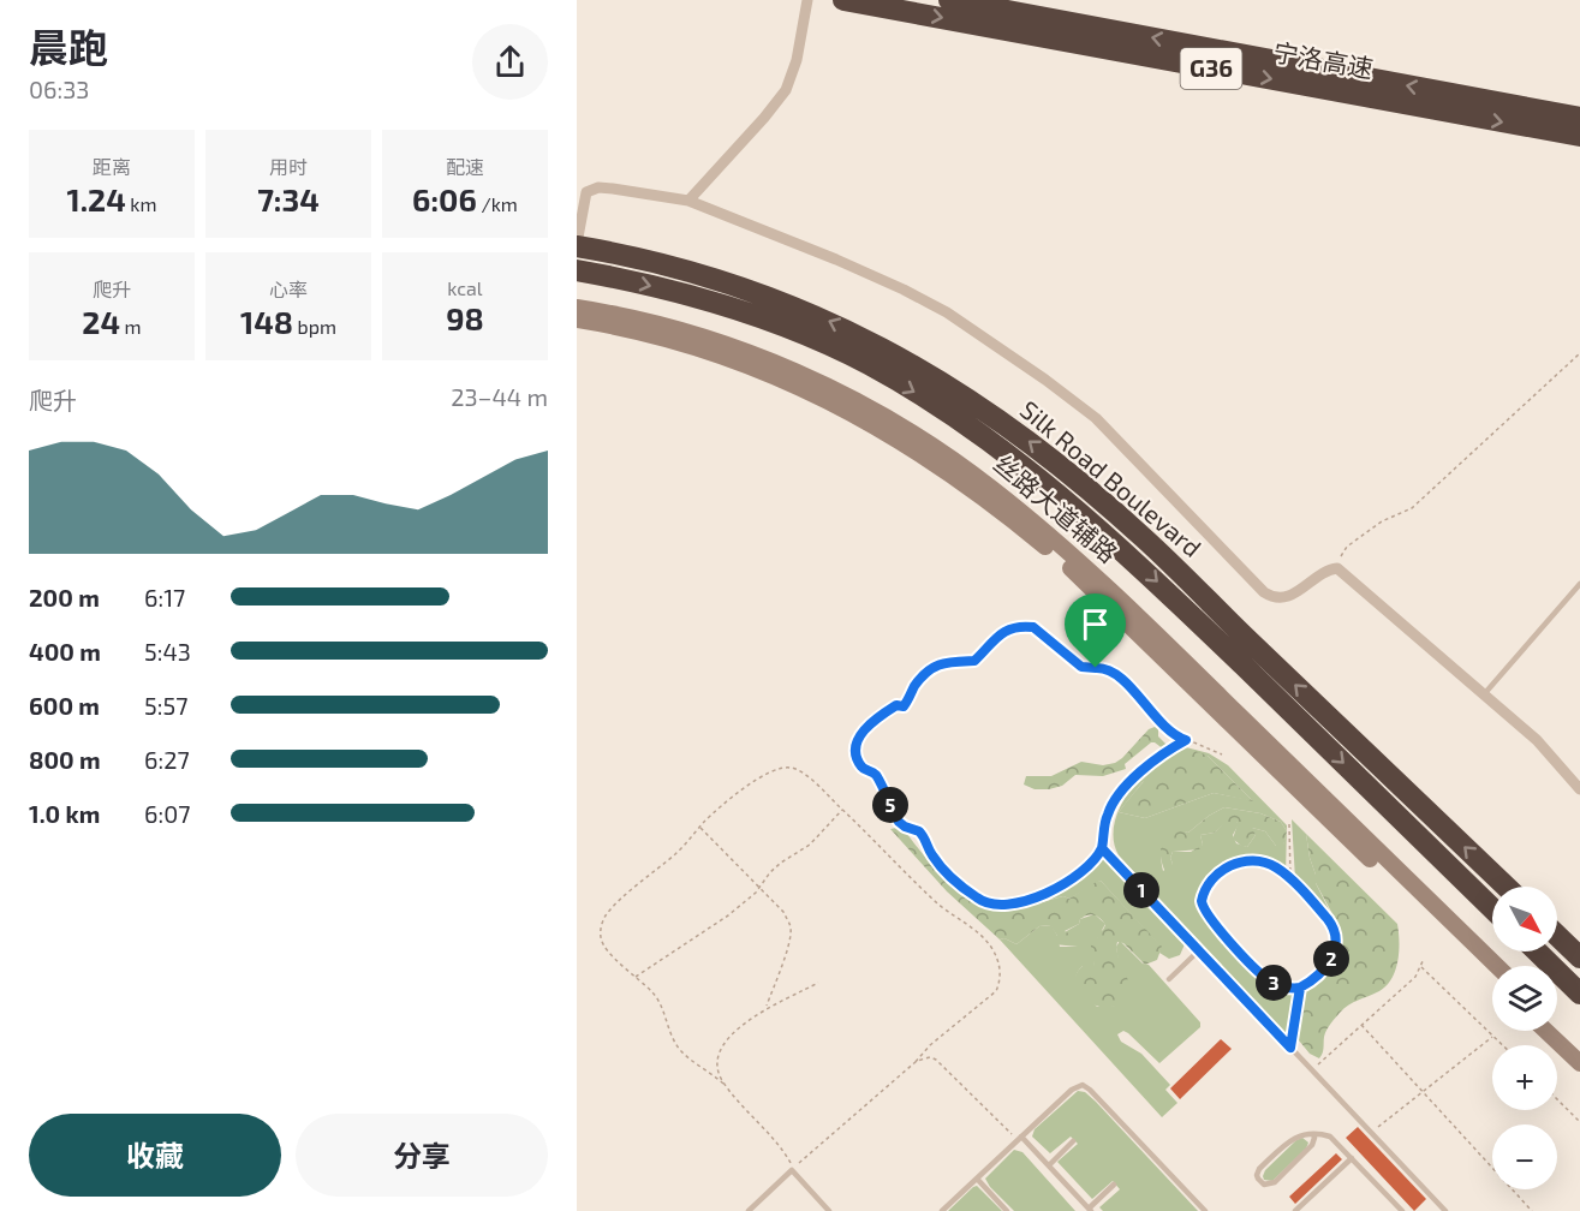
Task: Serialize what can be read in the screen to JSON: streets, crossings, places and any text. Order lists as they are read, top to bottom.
{
  "streets": {
    "highway": ["宁洛高速", "G36", "Silk Road Boulevard"],
    "main road": ["丝路大道辅路"]
  },
  "north": "bottom right",
  "page": {
    "heading": ["晨跑", "06:33"],
    "stats": [
      ["距离", "1.24 km"],
      ["用时", "7:34"],
      ["配速", "6:06 /km"],
      ["爬升", "24 m"],
      ["心率", "148 bpm"],
      ["kcal", "98"]
    ],
    "chart": ["爬升", "23–44 m"],
    "list": [
      {
        "name": "200 m",
        "note": "6:17"
      },
      {
        "name": "400 m",
        "note": "5:43"
      },
      {
        "name": "600 m",
        "note": "5:57"
      },
      {
        "name": "800 m",
        "note": "6:27"
      },
      {
        "name": "1.0 km",
        "note": "6:07"
      }
    ],
    "pins": [
      "5",
      "1",
      "2",
      "3"
    ],
    "map_buttons": ["+", "−"],
    "buttons": ["收藏", "分享"]
  }
}
